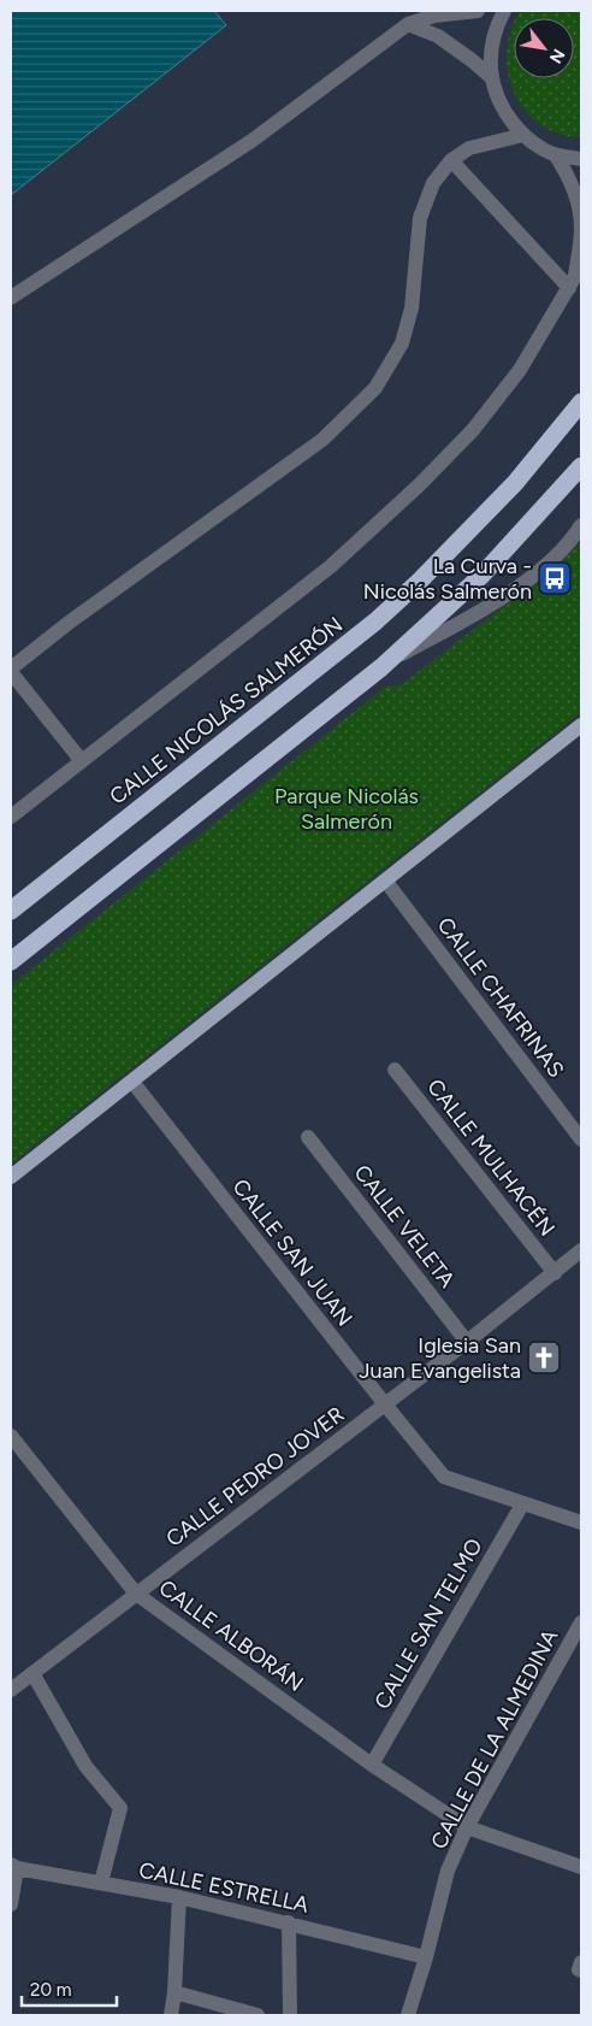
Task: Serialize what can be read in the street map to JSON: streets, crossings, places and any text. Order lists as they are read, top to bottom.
{
  "streets": {
    "highway": ["CALLE NICOLÁS SALMERÓN"],
    "street": [
      "CALLE CHAFRINAS",
      "CALLE MULHACÉN",
      "CALLE VELETA",
      "CALLE SAN JUAN",
      "CALLE PEDRO JOVER",
      "CALLE SAN TELMO",
      "CALLE ALBORÁN",
      "CALLE DE LA ALMEDINA",
      "CALLE ESTRELLA"
    ]
  },
  "crossings": [
    ["CALLE MULHACÉN", "CALLE PEDRO JOVER"],
    ["CALLE VELETA", "CALLE PEDRO JOVER"],
    ["CALLE SAN JUAN", "CALLE PEDRO JOVER"],
    ["CALLE SAN JUAN", "CALLE SAN TELMO"],
    ["CALLE PEDRO JOVER", "CALLE ALBORÁN"],
    ["CALLE SAN TELMO", "CALLE ALBORÁN"],
    ["CALLE ALBORÁN", "CALLE DE LA ALMEDINA"],
    ["CALLE DE LA ALMEDINA", "CALLE ESTRELLA"]
  ],
  "parks": ["Parque Nicolás Salmerón"],
  "places": {
    "bus stop": ["La Curva - Nicolás Salmerón"],
    "church": ["Iglesia San Juan Evangelista"]
  },
  "scale_bar": "20 m",
  "north": "bottom right"
}
